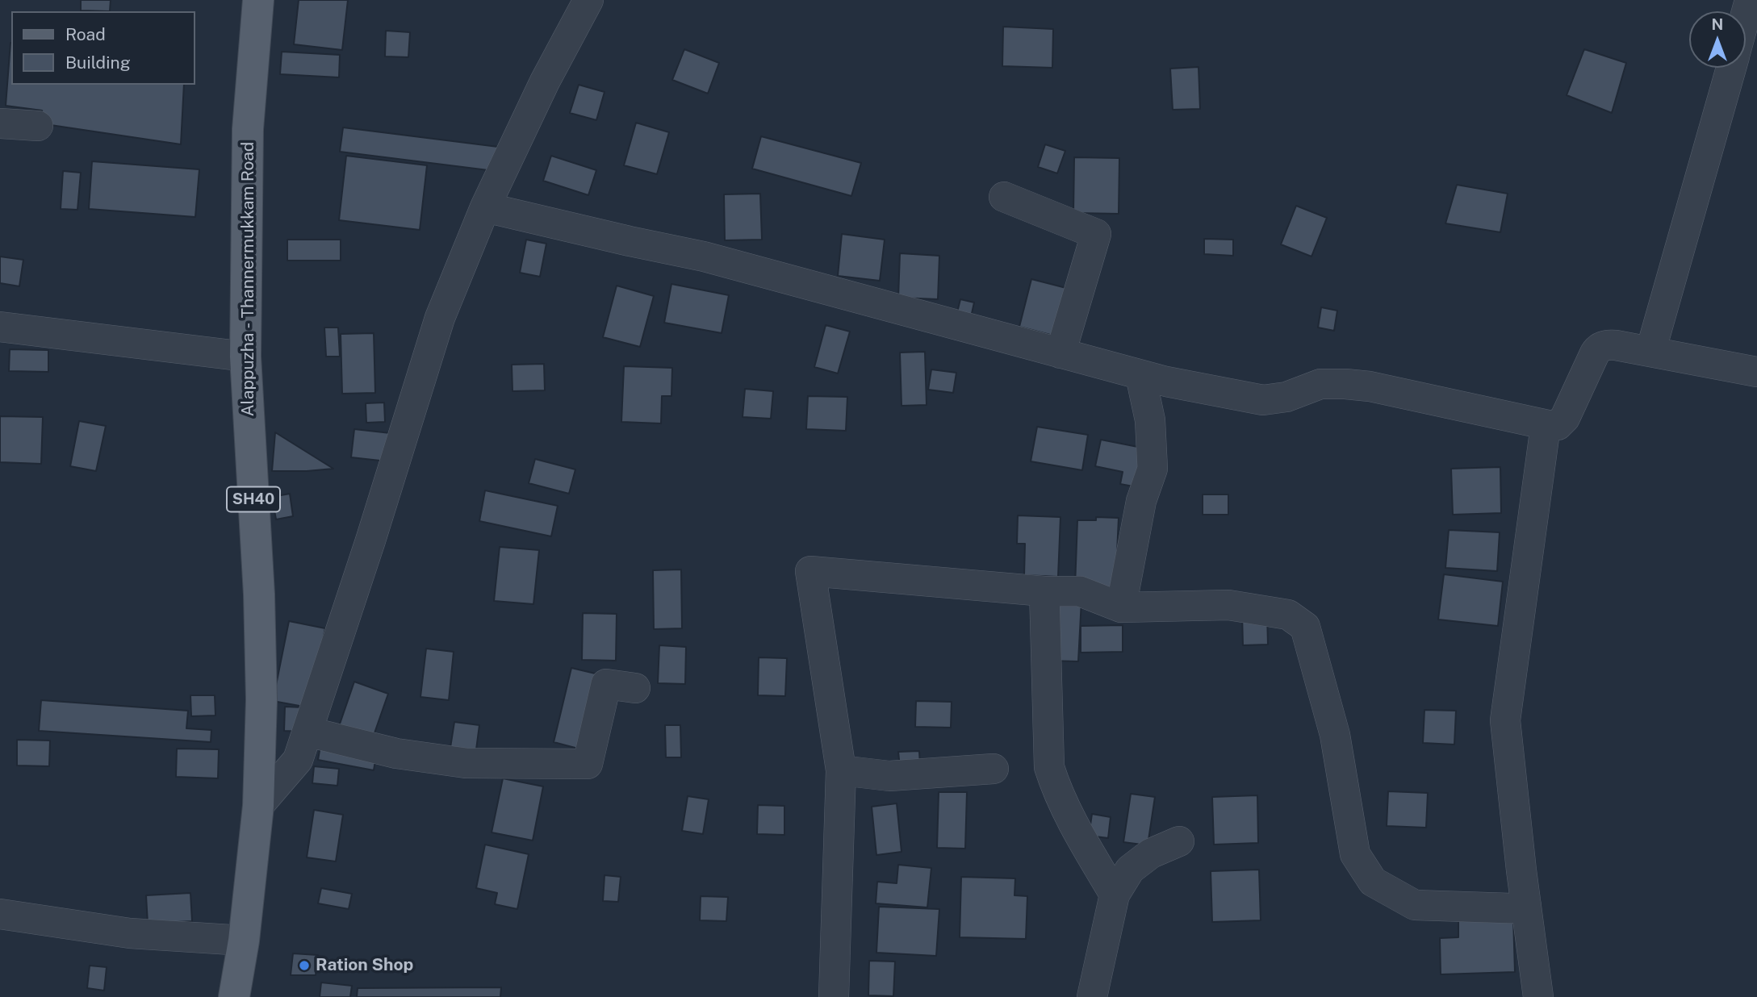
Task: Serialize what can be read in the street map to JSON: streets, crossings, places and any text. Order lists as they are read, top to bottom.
{
  "streets": {
    "main road": ["Alappuzha - Thannermukkam Road", "SH40"]
  },
  "places": ["Ration Shop"],
  "legend": ["Road", "Building"],
  "north": "top"
}
